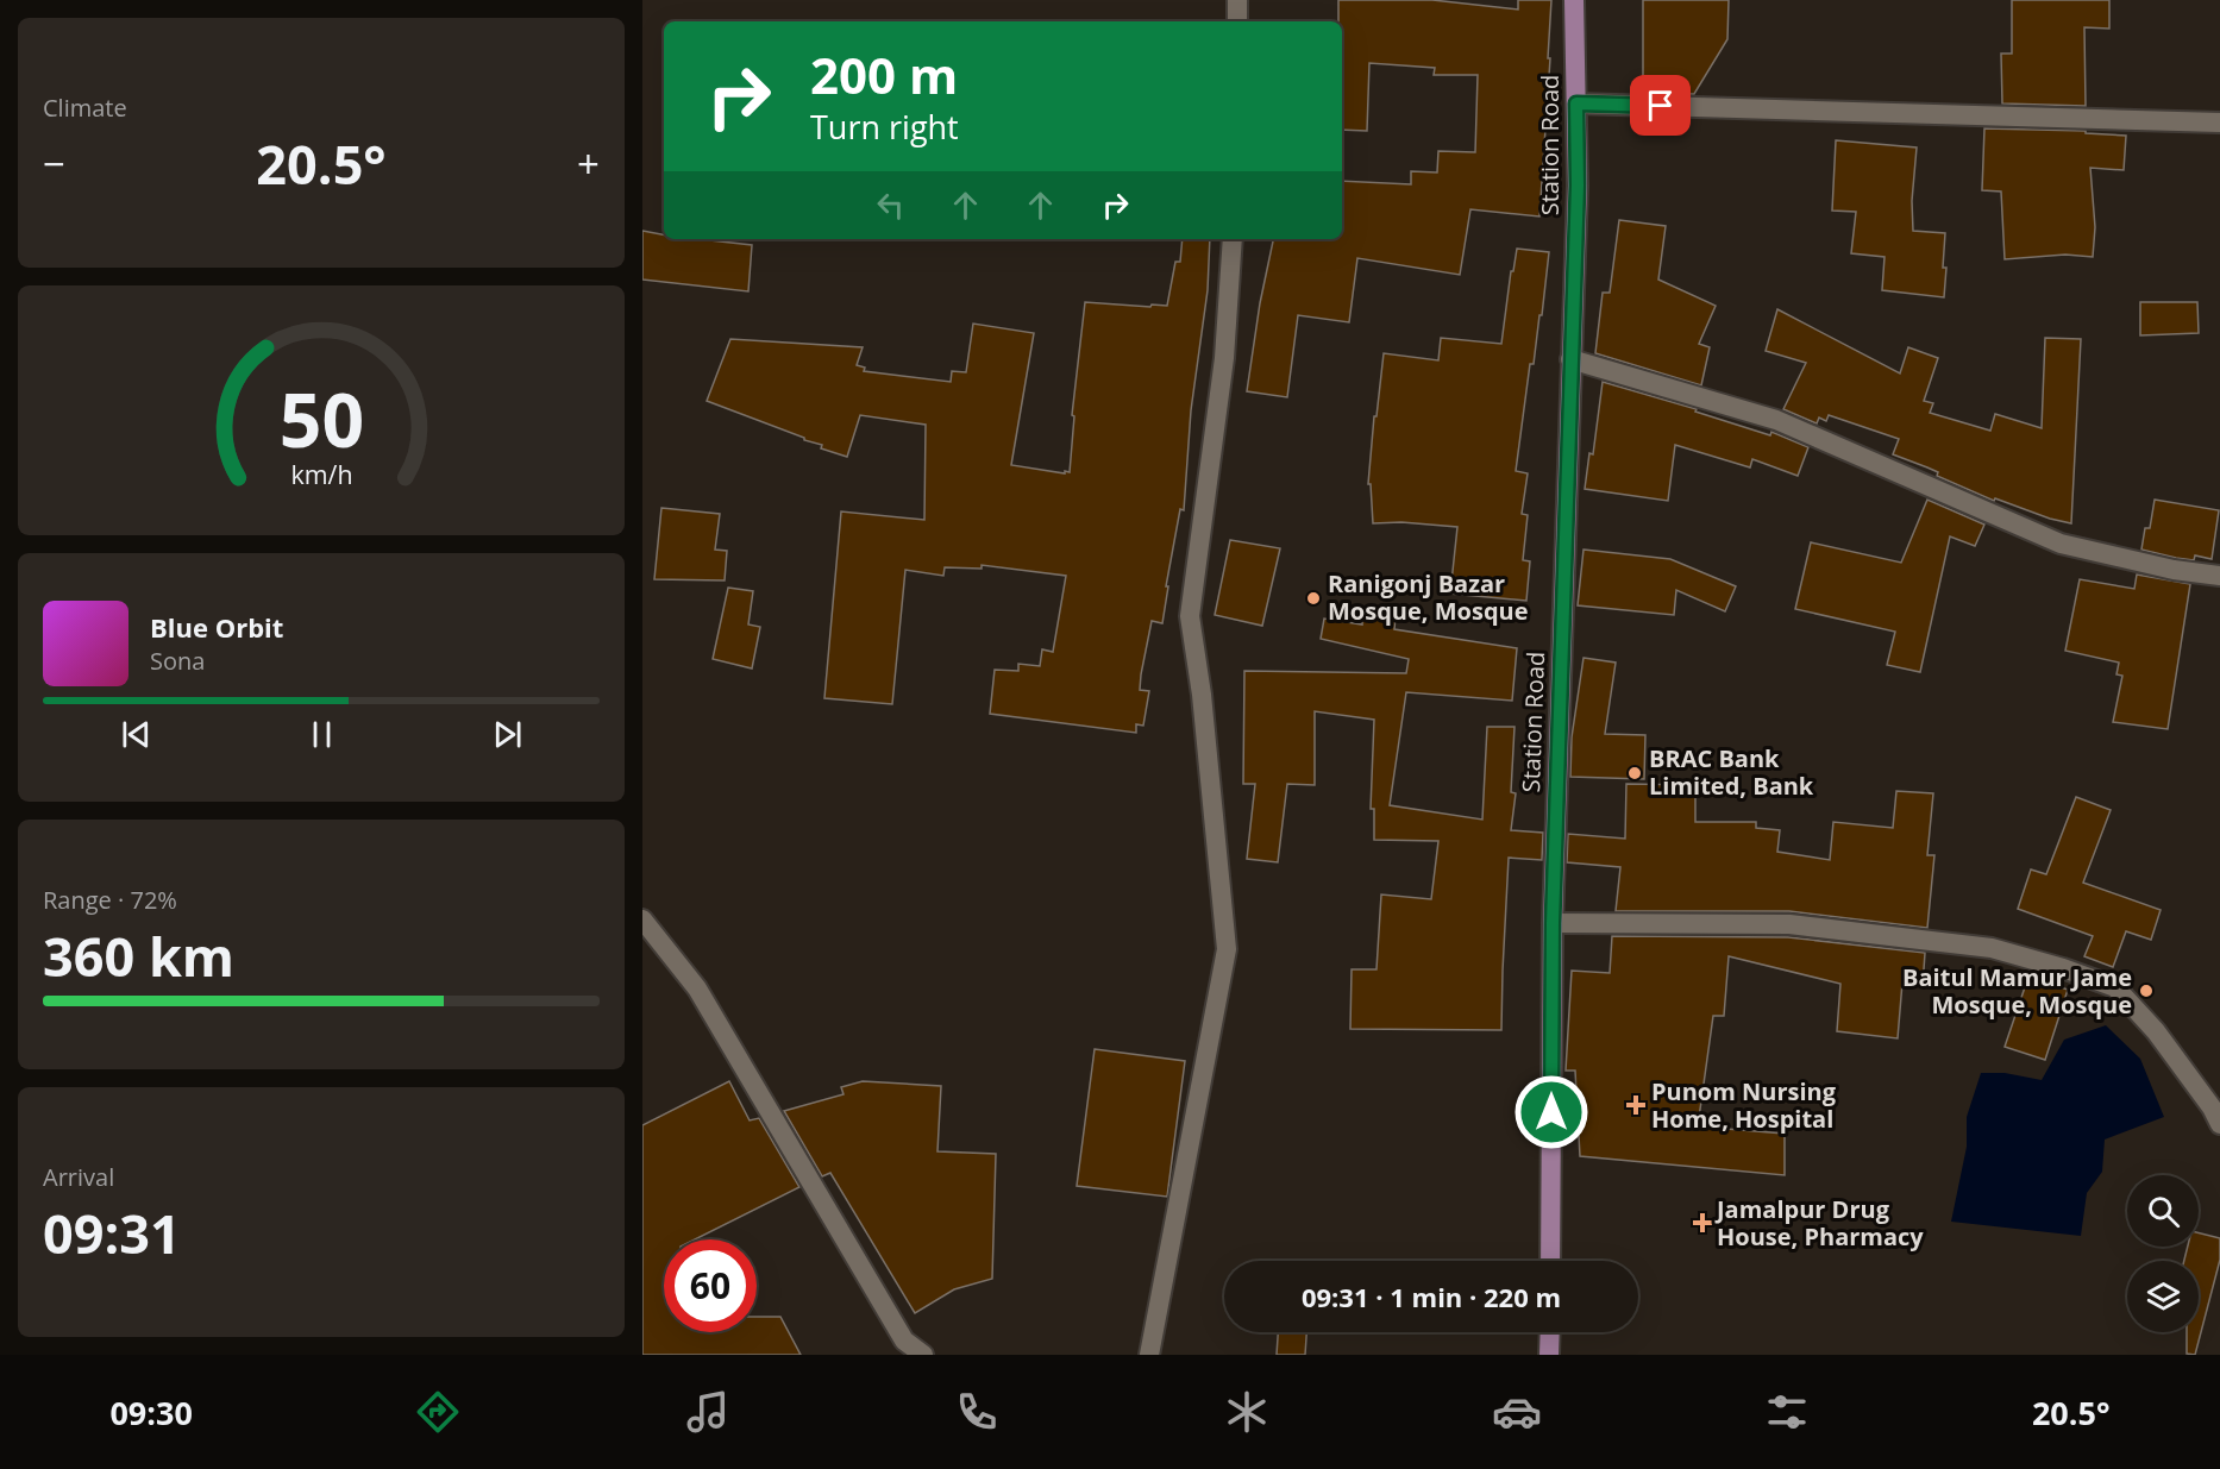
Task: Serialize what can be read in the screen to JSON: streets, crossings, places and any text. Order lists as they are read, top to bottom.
{
  "streets": {
    "main road": ["Station Road"]
  },
  "places": {
    "other": ["Ranigonj Bazar Mosque, Mosque", "BRAC Bank Limited, Bank", "Baitul Mamur Jame Mosque, Mosque"],
    "health": ["Punom Nursing Home, Hospital", "Jamalpur Drug House, Pharmacy"]
  },
  "page": {
    "tile": [
      "Climate",
      ["Range · 72%", "360 km"],
      ["Arrival", "09:31"]
    ],
    "turn": ["200 m", "Turn right"],
    "heat": ["−", "20.5°", "+"],
    "song": ["Blue Orbit", "Sona"],
    "limit": "60",
    "trip": "09:31 · 1 min · 220 m",
    "tabs": ["09:30", "20.5°"],
    "gauge": ["50", "km/h"]
  }
}
